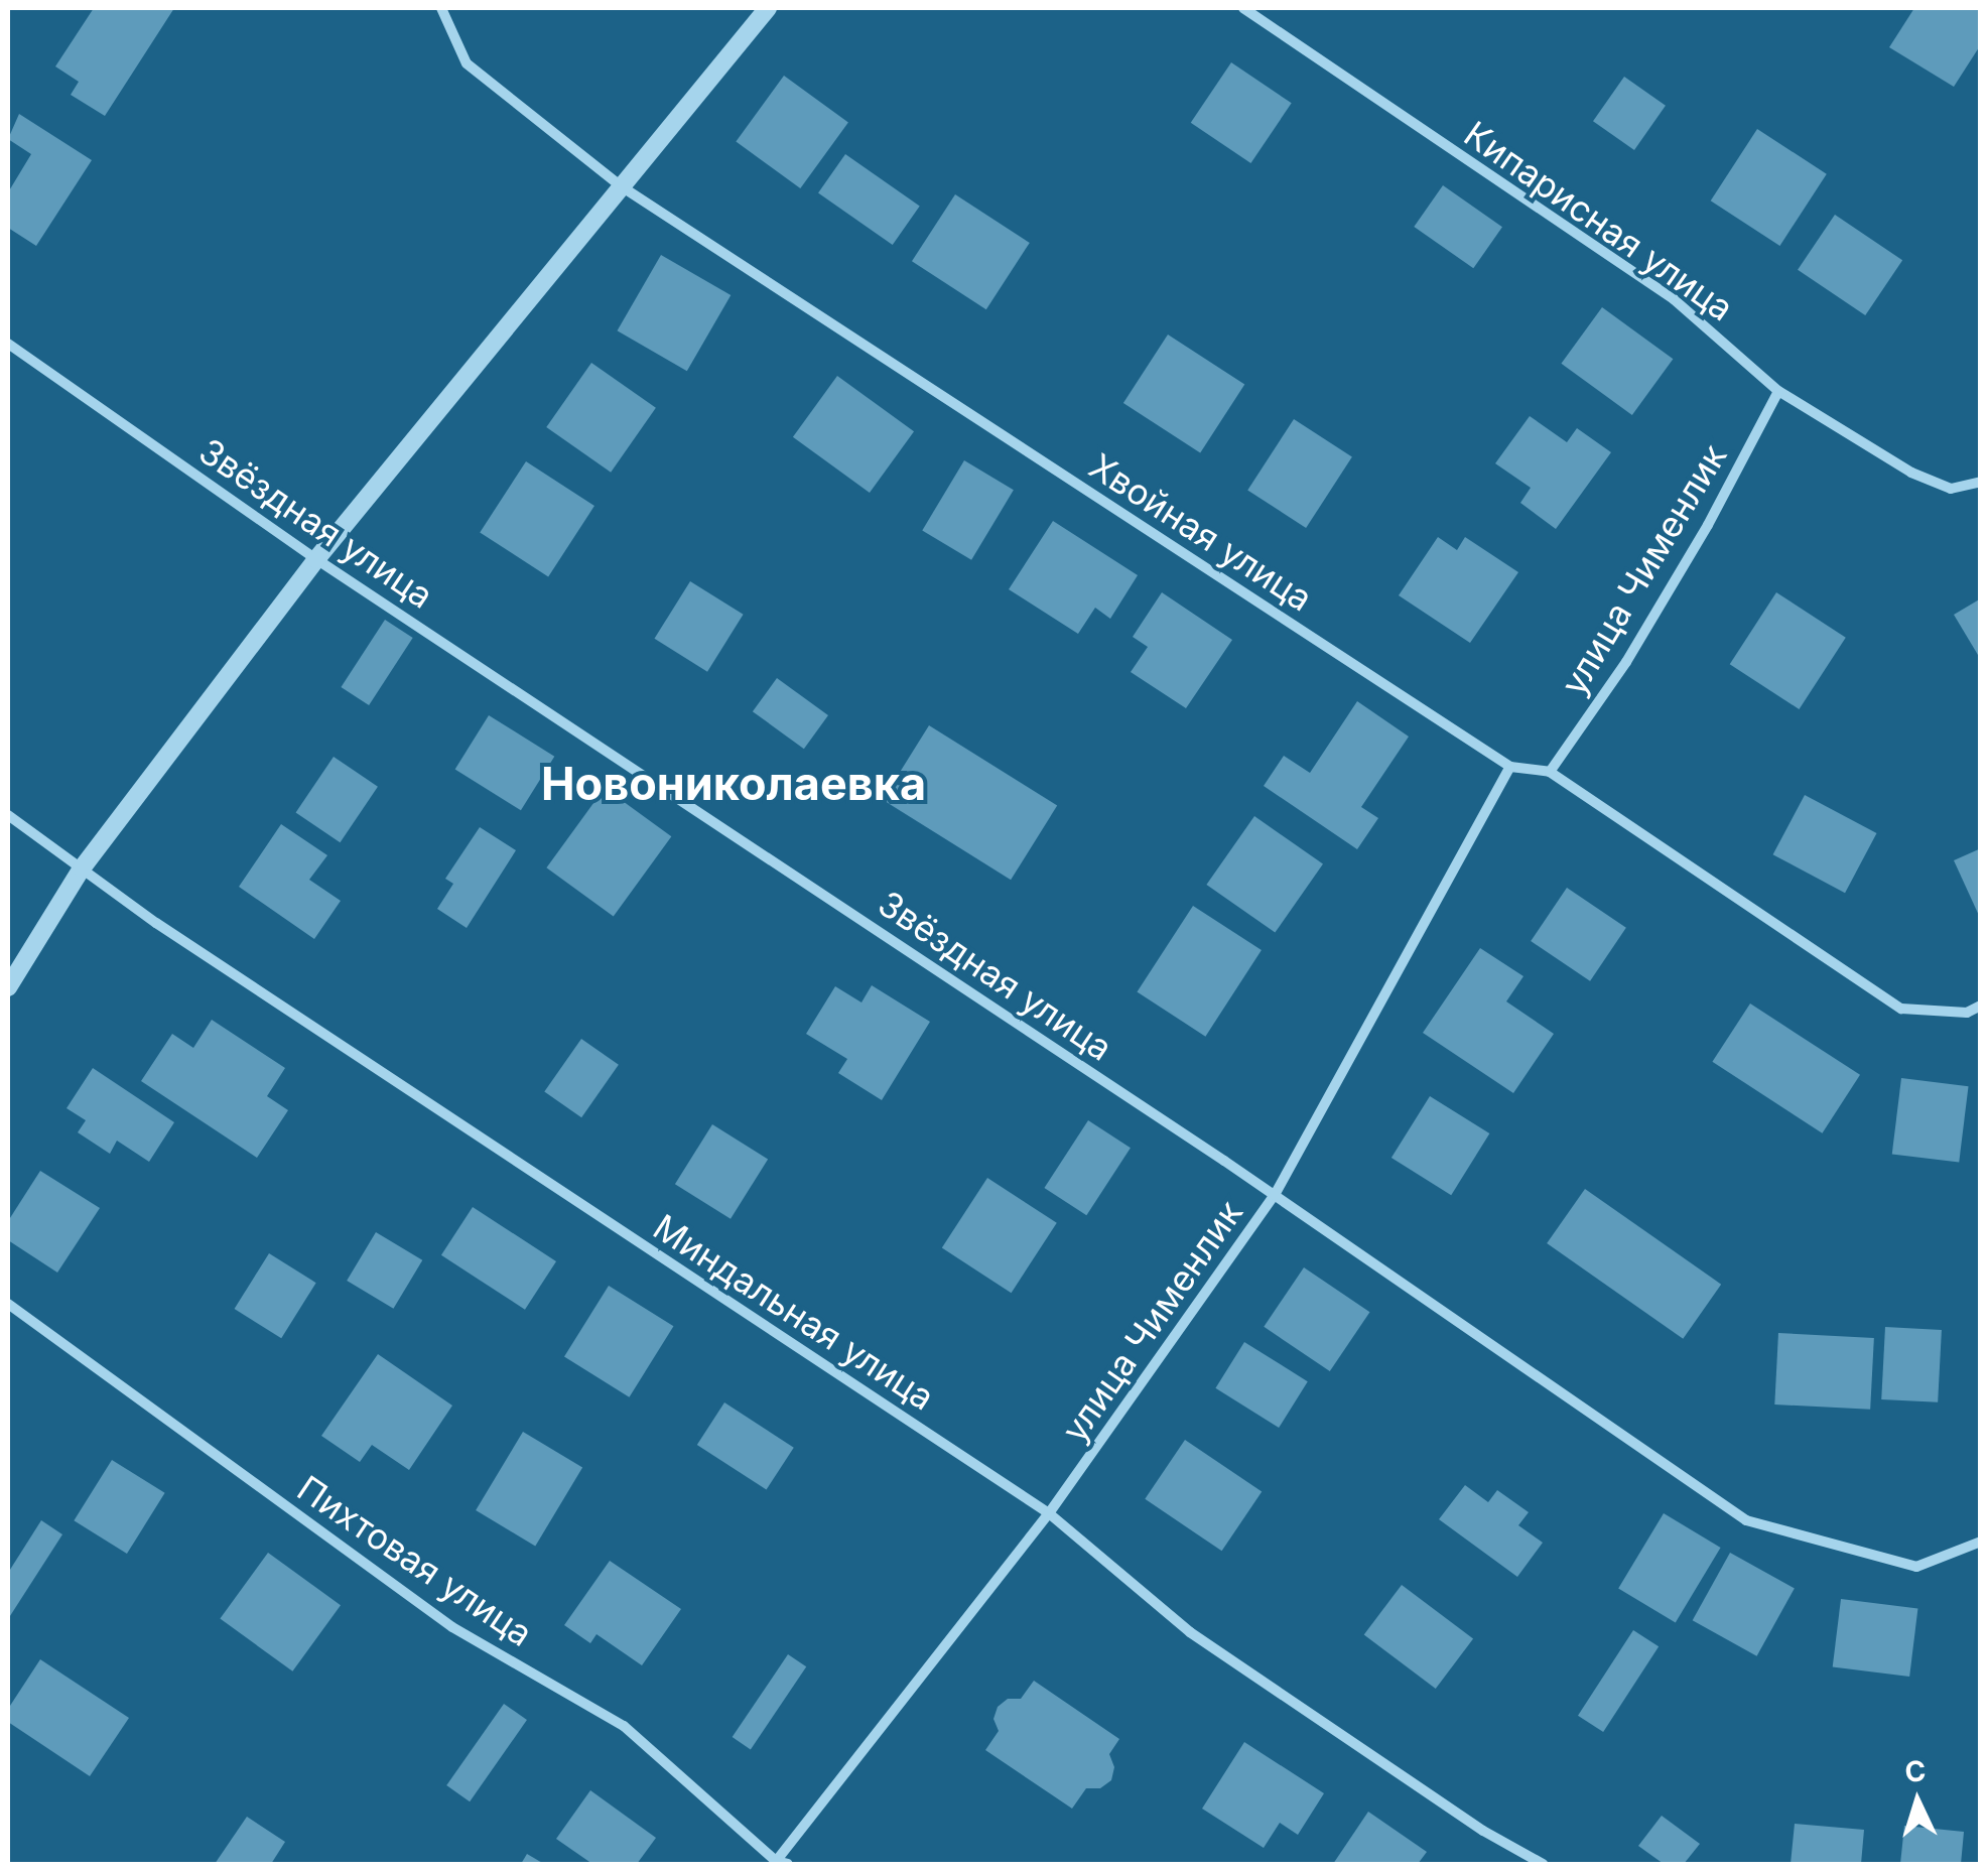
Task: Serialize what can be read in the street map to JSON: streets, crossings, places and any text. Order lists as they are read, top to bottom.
{
  "streets": {
    "street": [
      "Кипарисная улица",
      "Звёздная улица",
      "Хвойная улица",
      "улица Чименлик",
      "Миндальная улица",
      "Пихтовая улица"
    ]
  },
  "crossings": [
    ["Кипарисная улица", "улица Чименлик"],
    ["Звёздная улица", "улица Чименлик"],
    ["Хвойная улица", "улица Чименлик"],
    ["улица Чименлик", "Миндальная улица"],
    ["улица Чименлик", "Пихтовая улица"]
  ],
  "districts": ["Новониколаевка"],
  "north": "top"
}
